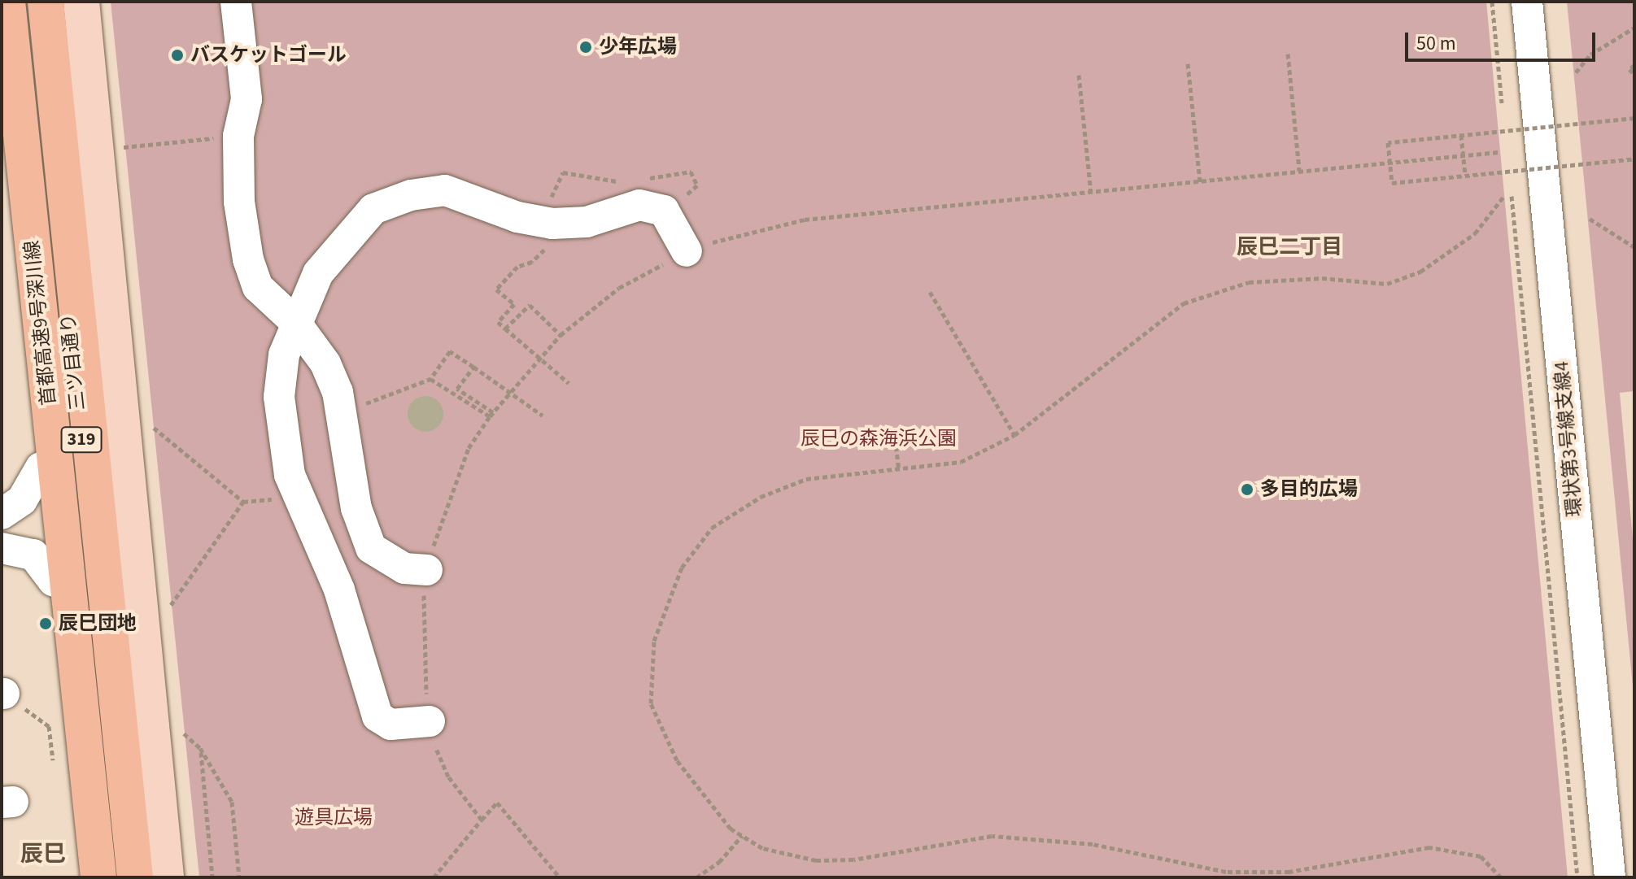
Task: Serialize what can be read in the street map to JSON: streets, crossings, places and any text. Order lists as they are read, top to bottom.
{
  "streets": {
    "highway": ["首都高速9号深川線"],
    "main road": ["三ツ目通り", "319"],
    "street": ["環状第3号線支線4"]
  },
  "districts": ["辰巳二丁目", "辰巳"],
  "parks": ["辰巳の森海浜公園", "遊具広場"],
  "places": [
    "少年広場",
    "バスケットゴール",
    "多目的広場",
    "辰巳団地"
  ],
  "scale_bar": "50 m"
}
